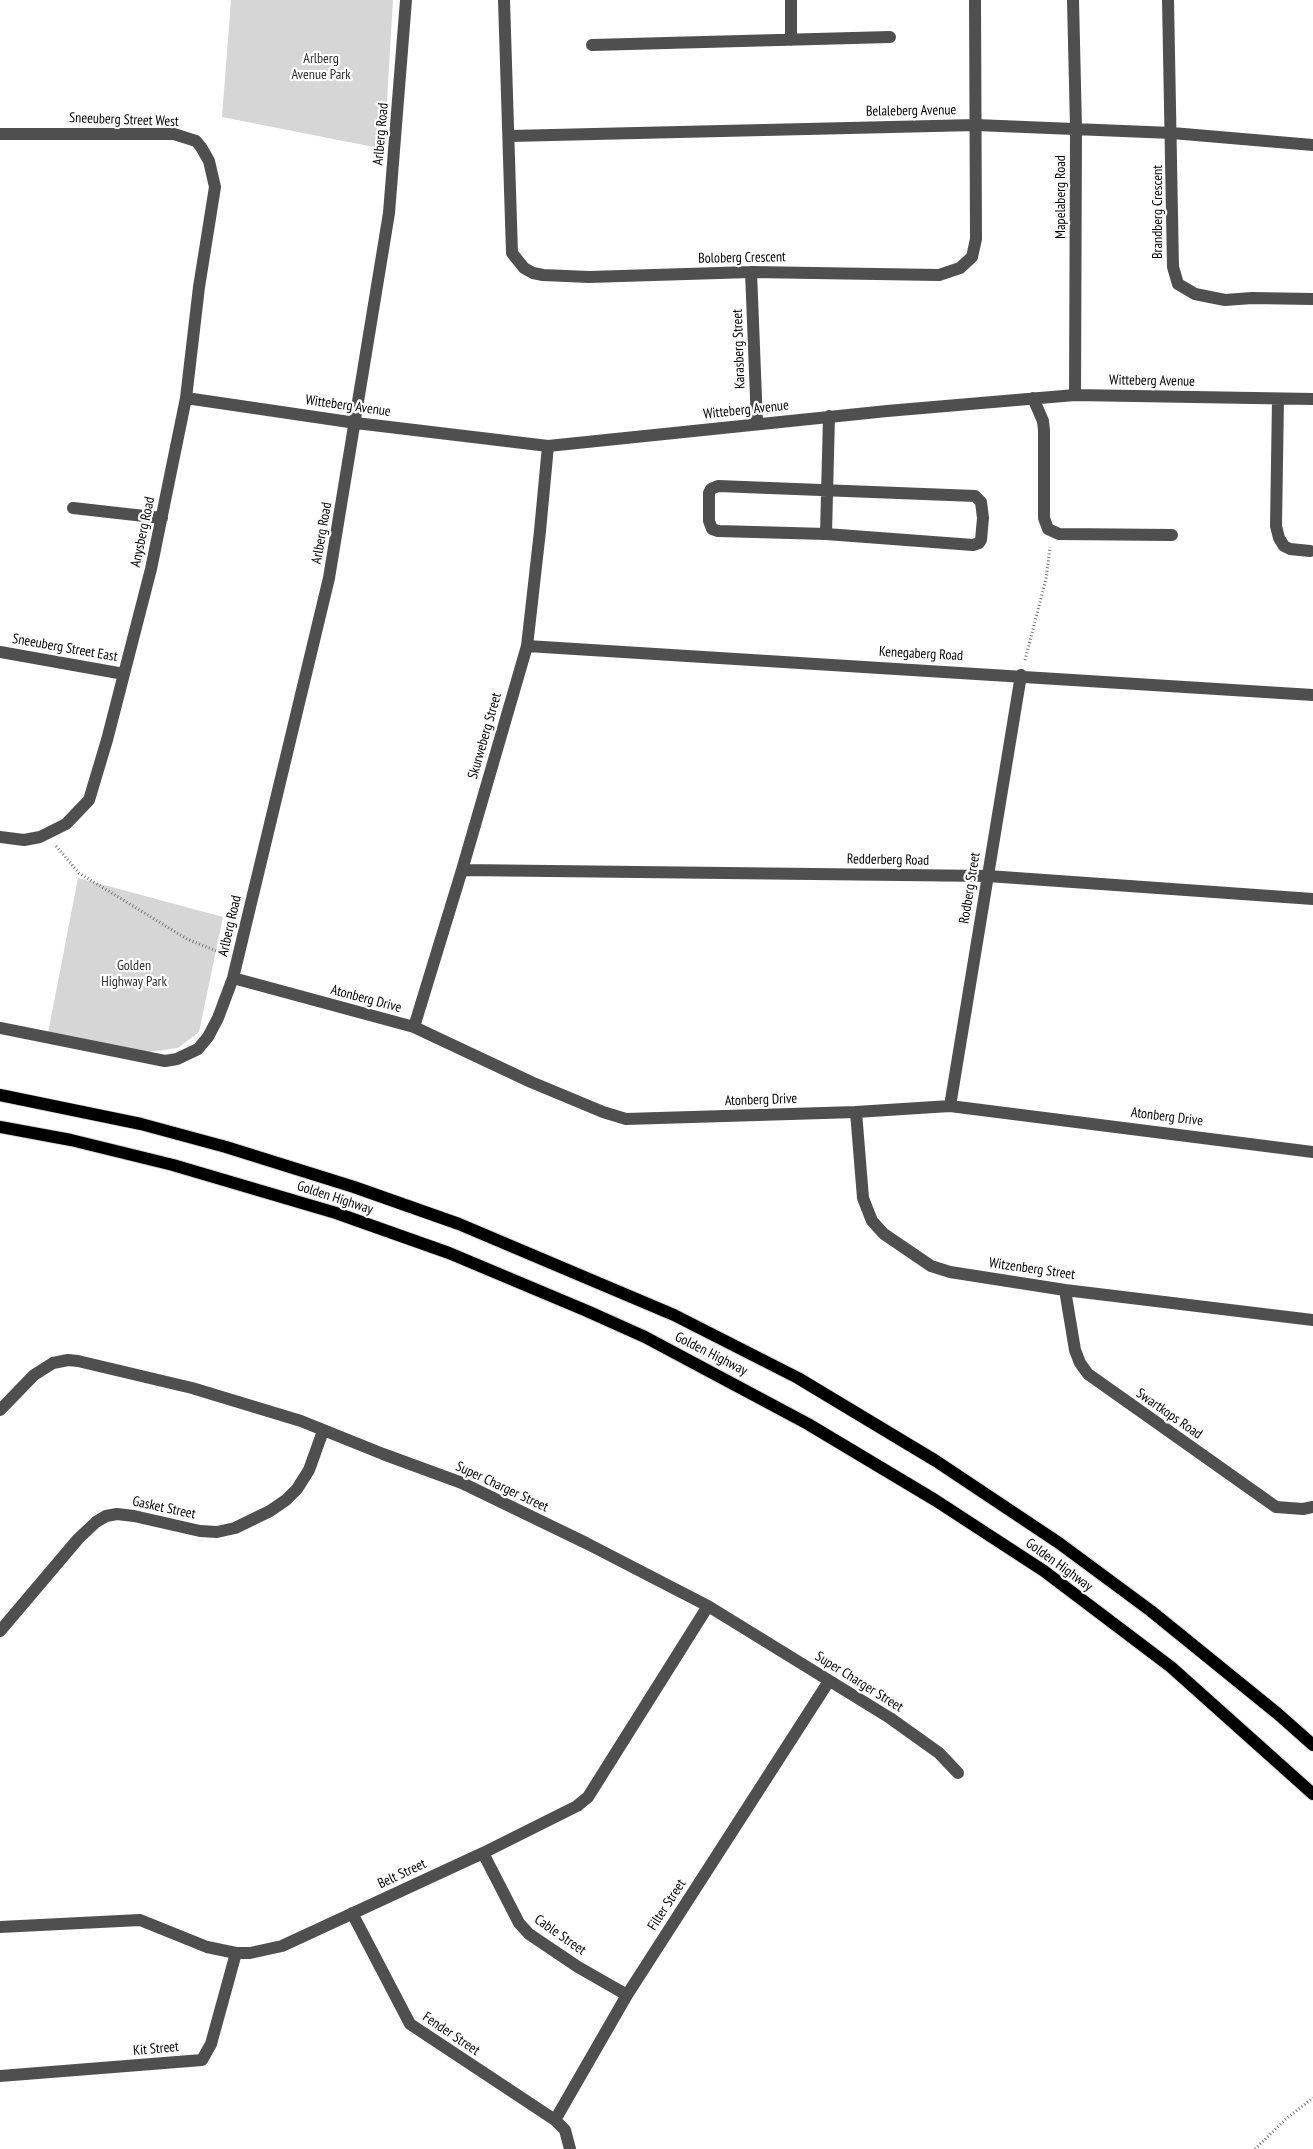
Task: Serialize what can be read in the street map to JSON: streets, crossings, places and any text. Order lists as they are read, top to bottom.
{
  "streets": {
    "main road": ["Golden Highway"],
    "street": [
      "Belaleberg Avenue",
      "Sneeuberg Street West",
      "Arlberg Road",
      "Mapelaberg Road",
      "Brandberg Crescent",
      "Boloberg Crescent",
      "Karasberg Street",
      "Witteberg Avenue",
      "Anysberg Road",
      "Sneeuberg Street East",
      "Kenegaberg Road",
      "Skurweberg Street",
      "Redderberg Road",
      "Rodberg Street",
      "Atonberg Drive",
      "Witzenberg Street",
      "Swartkops Road",
      "Super Charger Street",
      "Gasket Street",
      "Belt Street",
      "Filter Street",
      "Cable Street",
      "Fender Street",
      "Kit Street"
    ]
  },
  "crossings": [
    ["Belaleberg Avenue", "Mapelaberg Road"],
    ["Belaleberg Avenue", "Brandberg Crescent"],
    ["Belaleberg Avenue", "Boloberg Crescent"],
    ["Sneeuberg Street West", "Anysberg Road"],
    ["Arlberg Road", "Witteberg Avenue"],
    ["Arlberg Road", "Atonberg Drive"],
    ["Mapelaberg Road", "Witteberg Avenue"],
    ["Boloberg Crescent", "Karasberg Street"],
    ["Karasberg Street", "Witteberg Avenue"],
    ["Witteberg Avenue", "Anysberg Road"],
    ["Witteberg Avenue", "Skurweberg Street"],
    ["Anysberg Road", "Sneeuberg Street East"],
    ["Kenegaberg Road", "Skurweberg Street"],
    ["Kenegaberg Road", "Rodberg Street"],
    ["Skurweberg Street", "Redderberg Road"],
    ["Skurweberg Street", "Atonberg Drive"],
    ["Redderberg Road", "Rodberg Street"],
    ["Rodberg Street", "Atonberg Drive"],
    ["Atonberg Drive", "Witzenberg Street"],
    ["Witzenberg Street", "Swartkops Road"],
    ["Super Charger Street", "Gasket Street"],
    ["Super Charger Street", "Belt Street"],
    ["Super Charger Street", "Filter Street"],
    ["Belt Street", "Cable Street"],
    ["Belt Street", "Fender Street"],
    ["Belt Street", "Kit Street"],
    ["Filter Street", "Cable Street"],
    ["Filter Street", "Fender Street"]
  ],
  "parks": ["Arlberg Avenue Park", "Golden Highway Park"]
}
